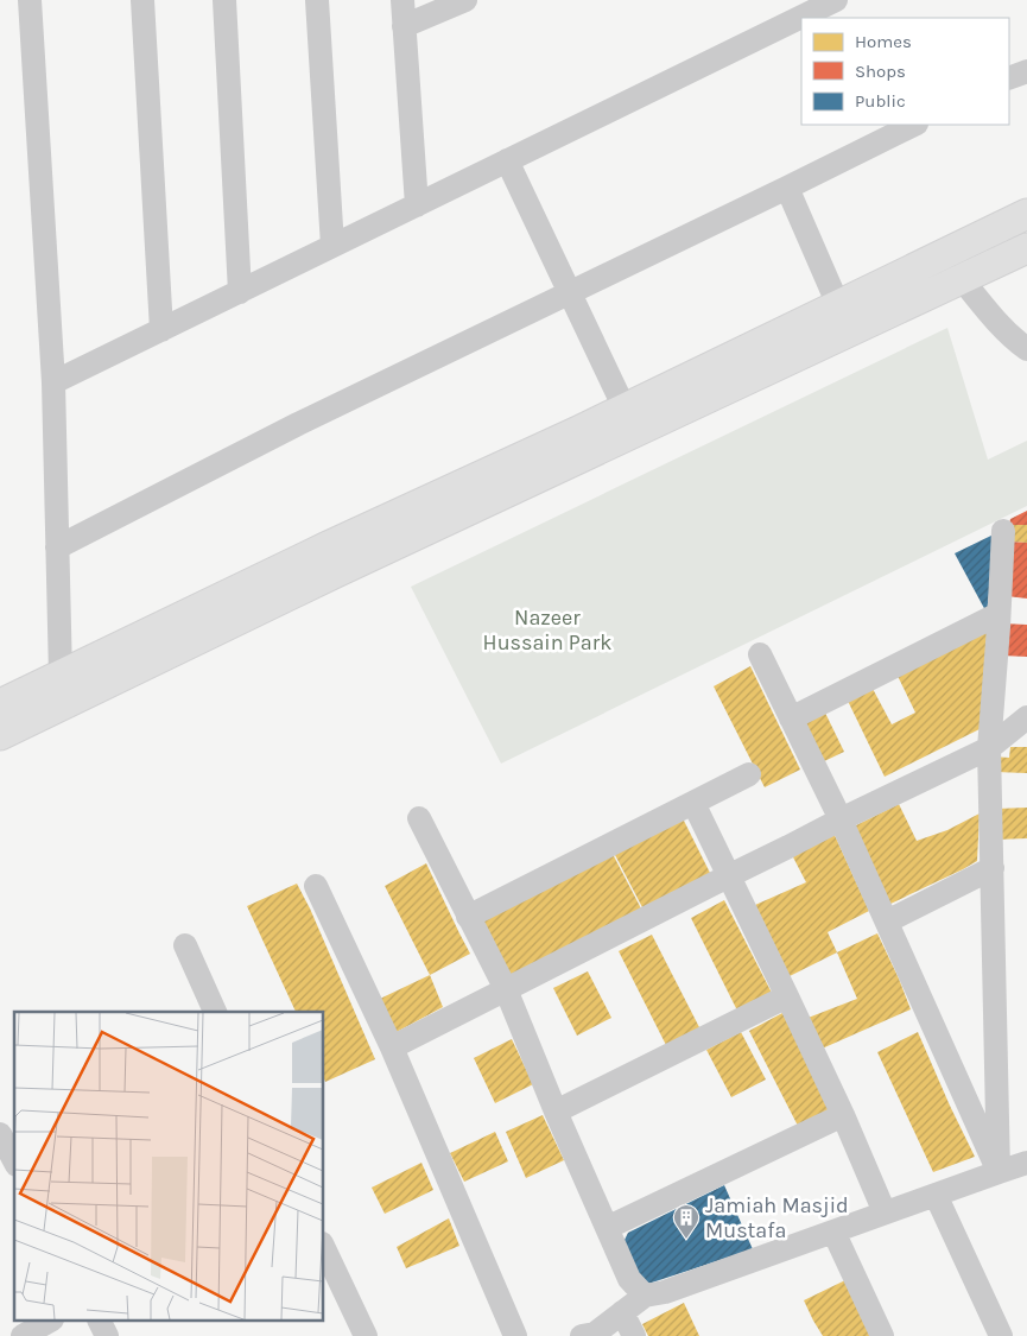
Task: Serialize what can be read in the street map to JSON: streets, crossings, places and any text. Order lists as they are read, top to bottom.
{
  "parks": ["Nazeer Hussain Park"],
  "places": {
    "building": ["Jamiah Masjid Mustafa"]
  },
  "legend": ["Homes", "Shops", "Public"]
}
